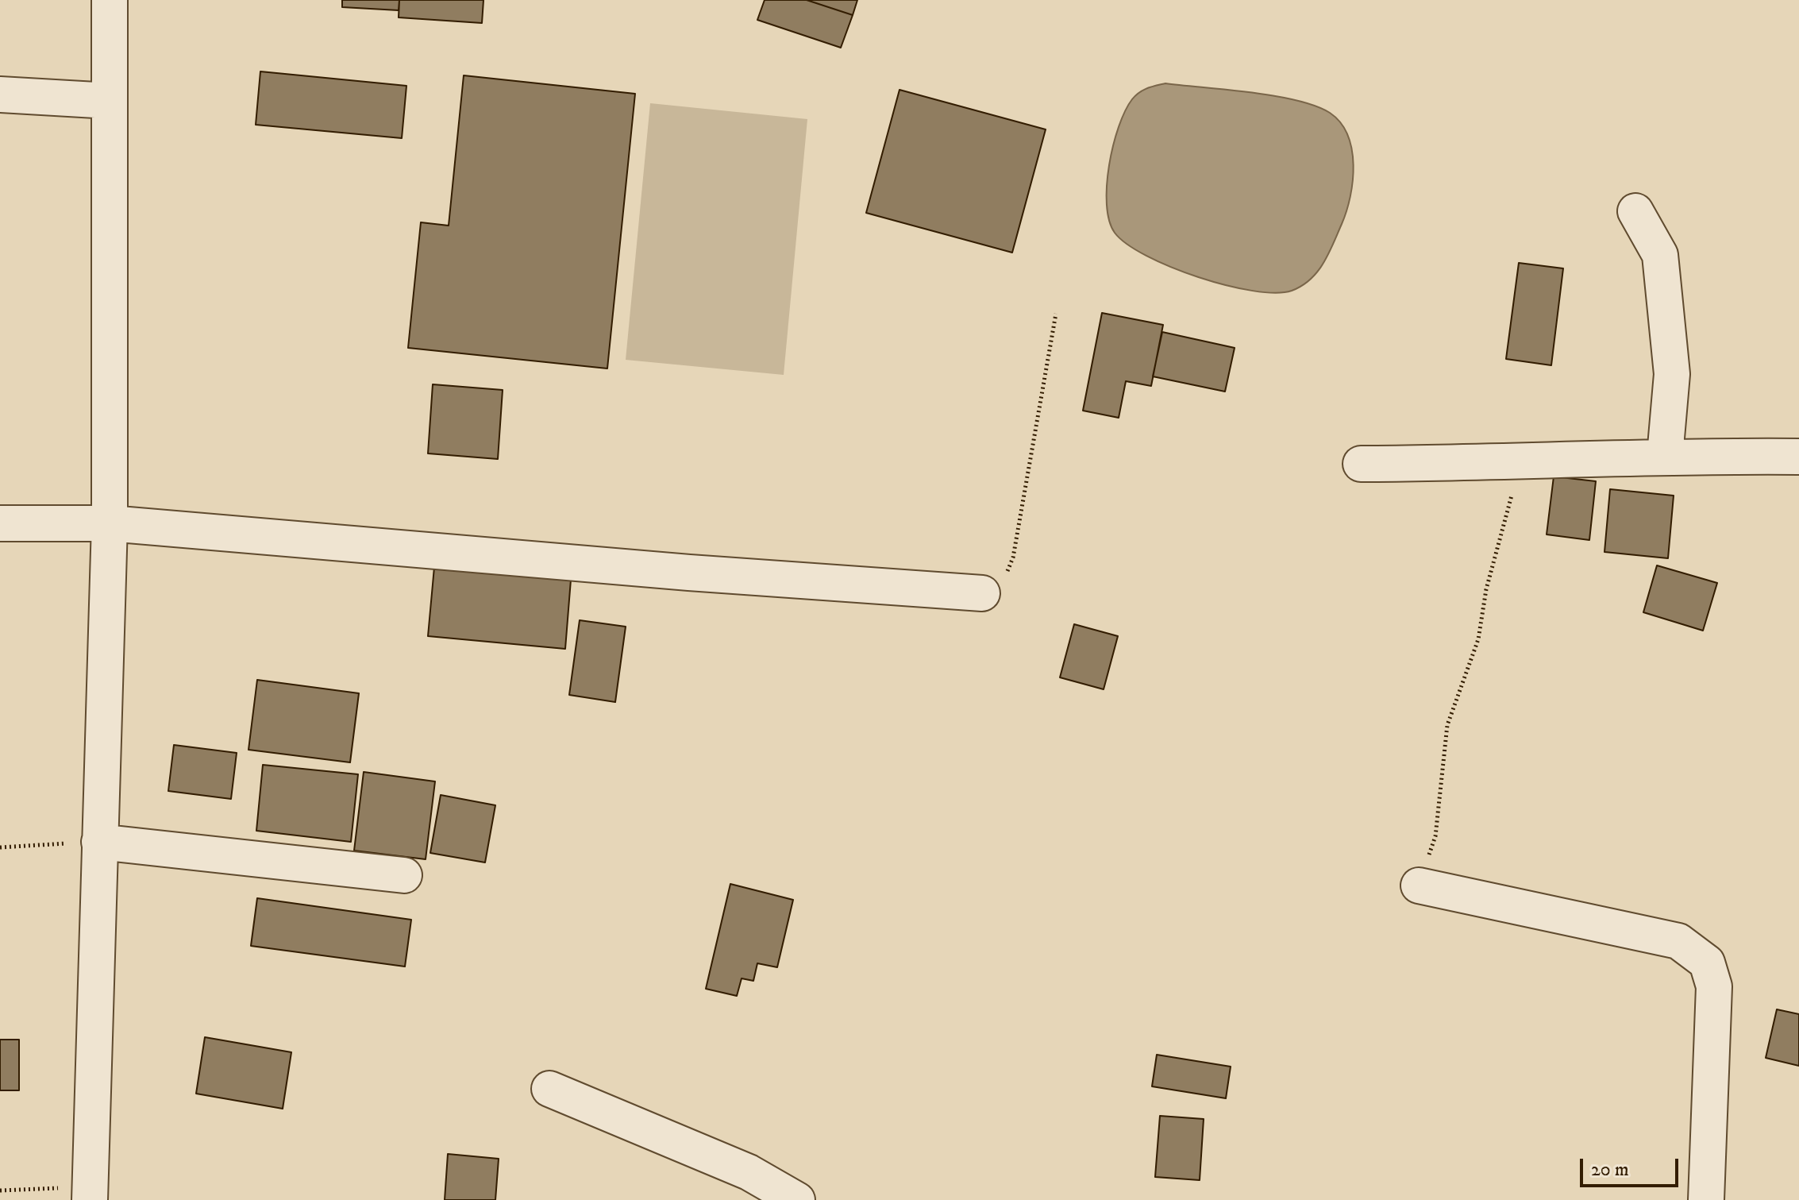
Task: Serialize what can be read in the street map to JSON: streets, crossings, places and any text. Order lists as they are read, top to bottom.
{
  "scale_bar": "20 m"
}
